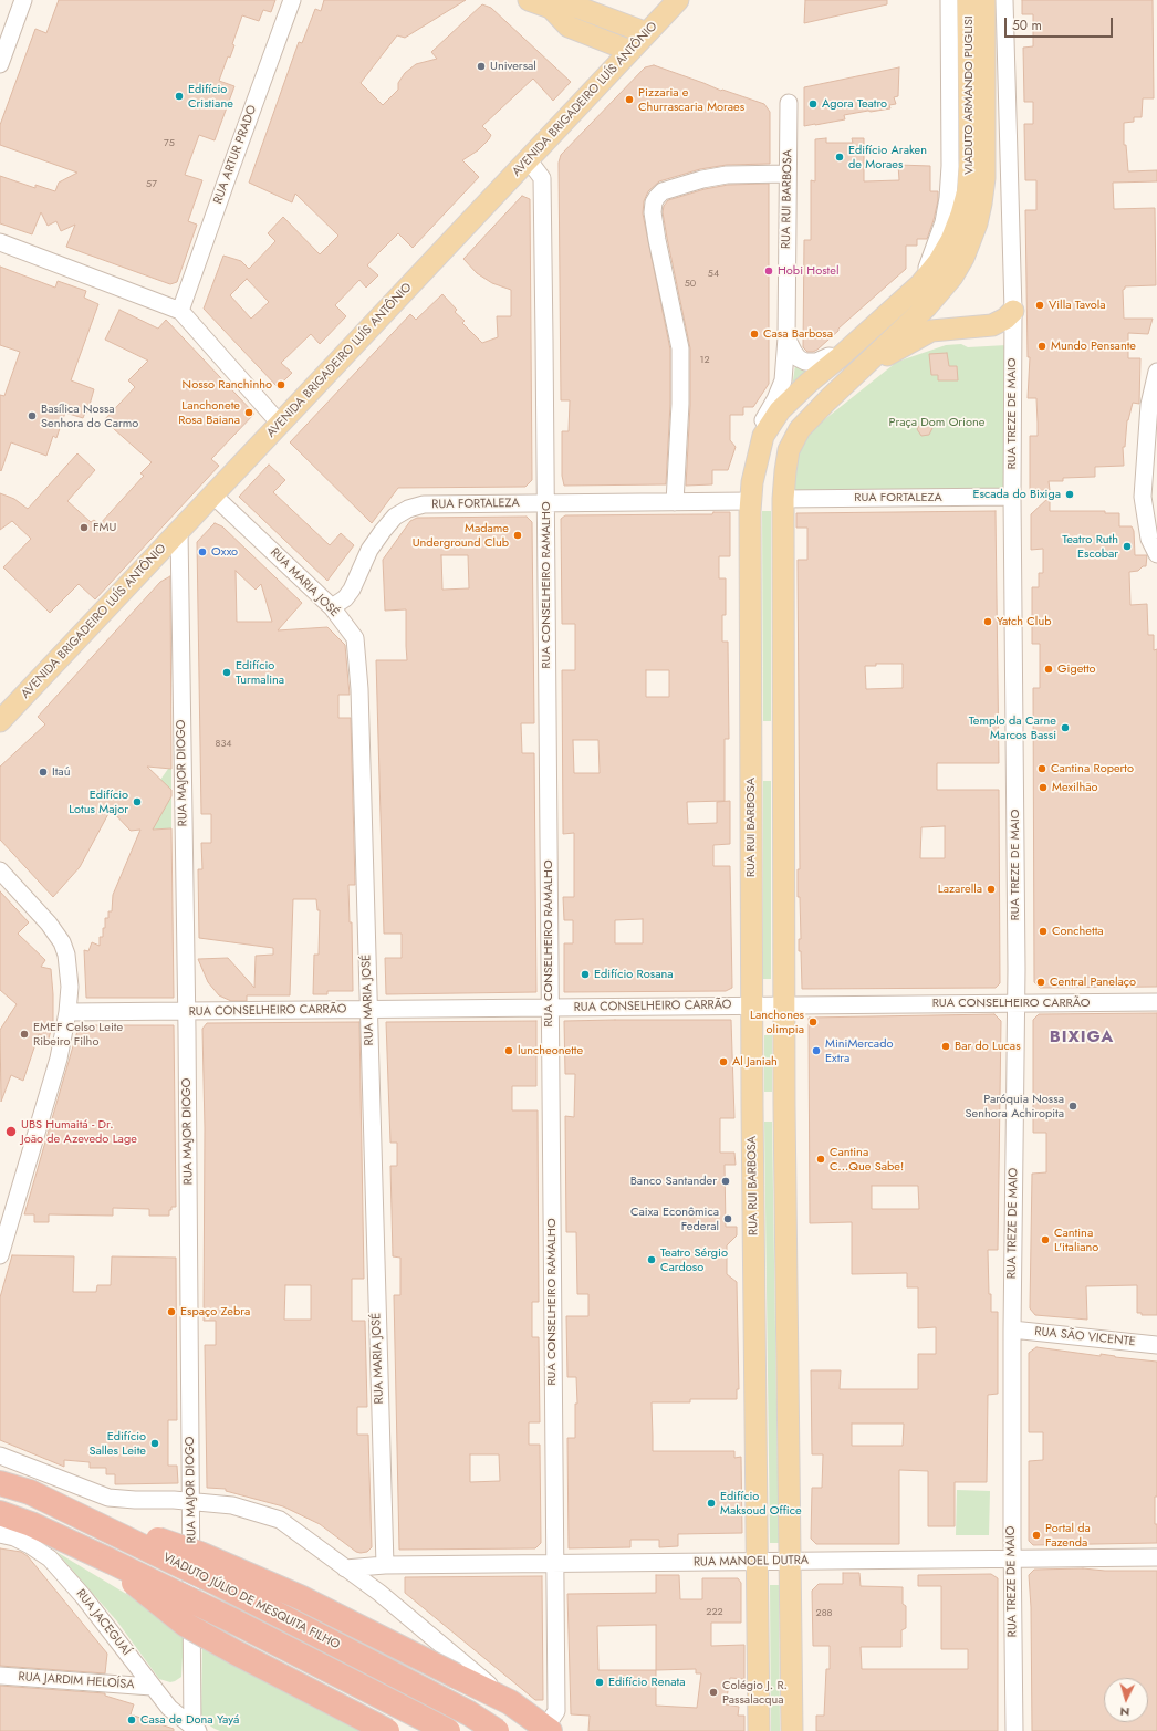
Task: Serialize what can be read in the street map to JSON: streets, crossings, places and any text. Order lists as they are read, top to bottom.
{
  "streets": {
    "highway": ["VIADUTO JÚLIO DE MESQUITA FILHO"],
    "main road": ["VIADUTO ARMANDO PUGLISI", "AVENIDA BRIGADEIRO LUÍS ANTÔNIO", "RUA RUI BARBOSA"],
    "street": [
      "RUA ARTUR PRADO",
      "RUA TREZE DE MAIO",
      "RUA FORTALEZA",
      "RUA MARIA JOSÉ",
      "RUA CONSELHEIRO RAMALHO",
      "RUA MAJOR DIOGO",
      "RUA CONSELHEIRO CARRÃO",
      "RUA SÃO VICENTE",
      "RUA MANOEL DUTRA",
      "RUA JACEGUAÍ",
      "RUA JARDIM HELOÍSA"
    ]
  },
  "crossings": [
    ["AVENIDA BRIGADEIRO LUÍS ANTÔNIO", "RUA MARIA JOSÉ"],
    ["AVENIDA BRIGADEIRO LUÍS ANTÔNIO", "RUA CONSELHEIRO RAMALHO"],
    ["AVENIDA BRIGADEIRO LUÍS ANTÔNIO", "RUA MAJOR DIOGO"],
    ["RUA RUI BARBOSA", "RUA FORTALEZA"],
    ["RUA RUI BARBOSA", "RUA CONSELHEIRO CARRÃO"],
    ["RUA RUI BARBOSA", "RUA MANOEL DUTRA"],
    ["RUA TREZE DE MAIO", "RUA FORTALEZA"],
    ["RUA TREZE DE MAIO", "RUA CONSELHEIRO CARRÃO"],
    ["RUA TREZE DE MAIO", "RUA SÃO VICENTE"],
    ["RUA TREZE DE MAIO", "RUA MANOEL DUTRA"],
    ["RUA FORTALEZA", "RUA MARIA JOSÉ"],
    ["RUA FORTALEZA", "RUA CONSELHEIRO RAMALHO"],
    ["RUA MARIA JOSÉ", "RUA CONSELHEIRO CARRÃO"],
    ["RUA MARIA JOSÉ", "RUA MANOEL DUTRA"],
    ["RUA CONSELHEIRO RAMALHO", "RUA CONSELHEIRO CARRÃO"],
    ["RUA CONSELHEIRO RAMALHO", "RUA MANOEL DUTRA"],
    ["RUA MAJOR DIOGO", "RUA CONSELHEIRO CARRÃO"],
    ["RUA MAJOR DIOGO", "RUA JACEGUAÍ"],
    ["RUA JACEGUAÍ", "RUA JARDIM HELOÍSA"]
  ],
  "districts": ["BIXIGA"],
  "parks": ["Praça Dom Orione"],
  "places": [
    "Universal",
    "Edifício Cristiane",
    "Pizzaria e Churrascaria Moraes",
    "Agora Teatro",
    "Edifício Araken de Moraes",
    "Hobi Hostel",
    "Villa Tavola",
    "Casa Barbosa",
    "Mundo Pensante",
    "Nosso Ranchinho",
    "Lanchonete Rosa Baiana",
    "Basílica Nossa Senhora do Carmo",
    "Escada do Bixiga",
    "FMU",
    "Madame Underground Club",
    "Teatro Ruth Escobar",
    "Oxxo",
    "Yatch Club",
    "Gigetto",
    "Edifício Turmalina",
    "Templo da Carne Marcos Bassi",
    "Cantina Roperto",
    "Itaú",
    "Mexilhão",
    "Edifício Lotus Major",
    "Lazarella",
    "Conchetta",
    "Edifício Rosana",
    "Central Panelaço",
    "Lanchones olimpia",
    "EMEF Celso Leite Ribeiro Filho",
    "Bar do Lucas",
    "luncheonette",
    "MiniMercado Extra",
    "Al Janiah",
    "Paróquia Nossa Senhora Achiropita",
    "UBS Humaitá - Dr. João de Azevedo Lage",
    "Cantina C...Que Sabe!",
    "Banco Santander",
    "Caixa Econômica Federal",
    "Cantina L'italiano",
    "Teatro Sérgio Cardoso",
    "Espaço Zebra",
    "Edifício Salles Leite",
    "Edifício Maksoud Office",
    "Portal da Fazenda",
    "Edifício Renata",
    "Colégio J. R. Passalacqua",
    "Casa de Dona Yayá"
  ],
  "house_numbers": [
    "75",
    "57",
    "54",
    "50",
    "12",
    "834",
    "222",
    "288"
  ],
  "scale_bar": "50 m",
  "north": "bottom"
}
